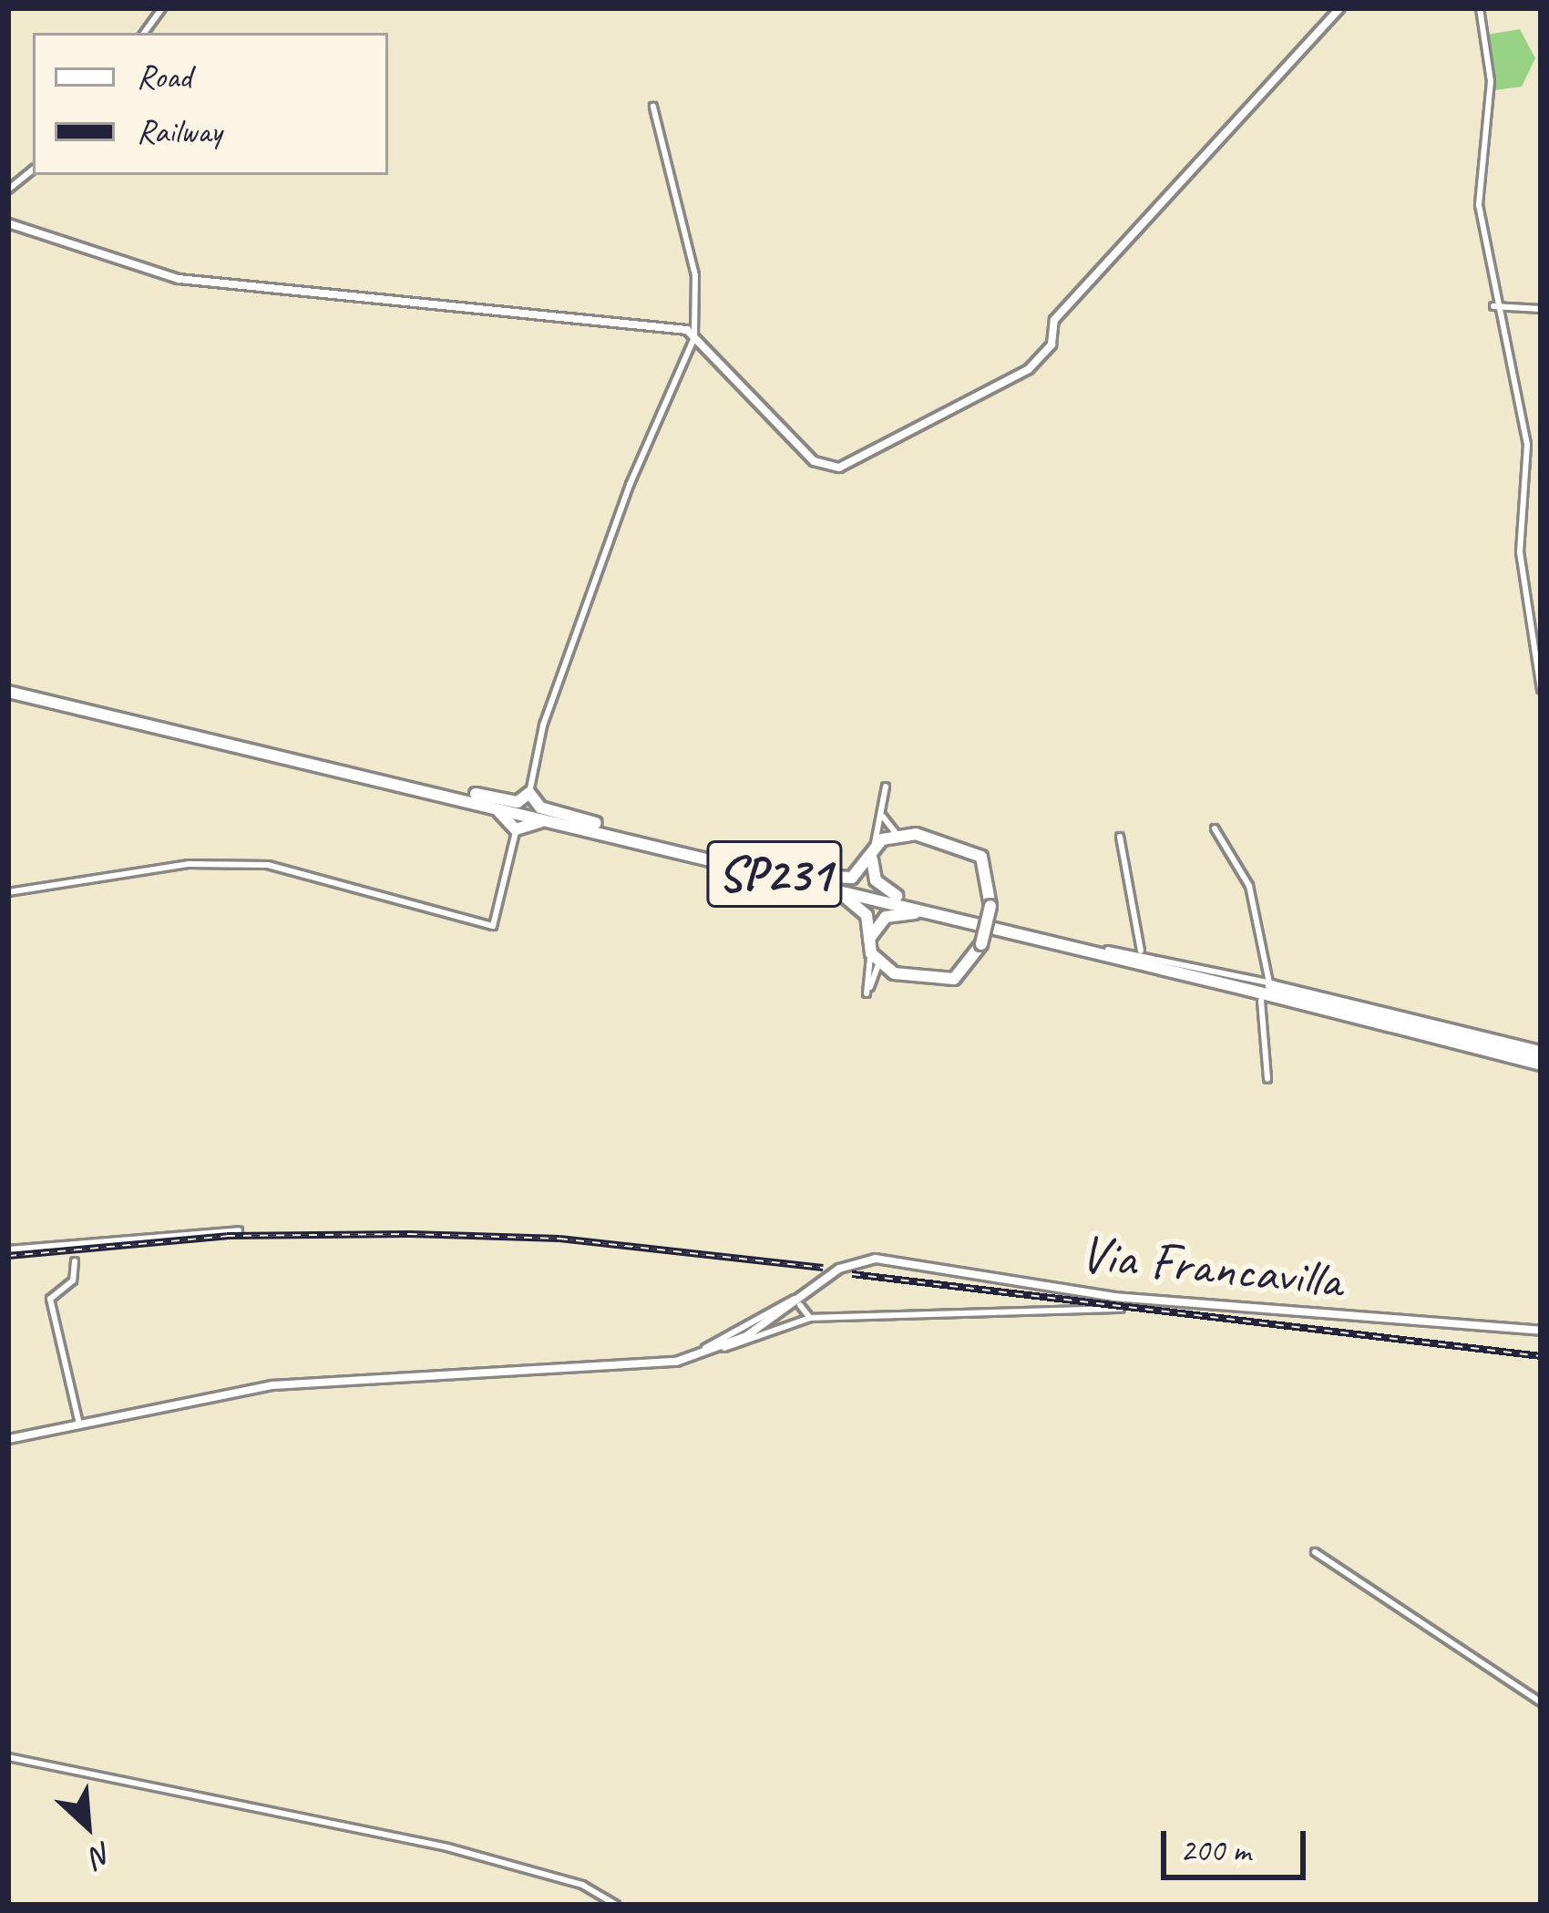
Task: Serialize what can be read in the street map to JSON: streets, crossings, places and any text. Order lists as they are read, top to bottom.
{
  "streets": {
    "highway": ["SP231"],
    "street": ["Via Francavilla"]
  },
  "legend": ["Road", "Railway"],
  "scale_bar": "200 m",
  "north": "bottom right"
}
